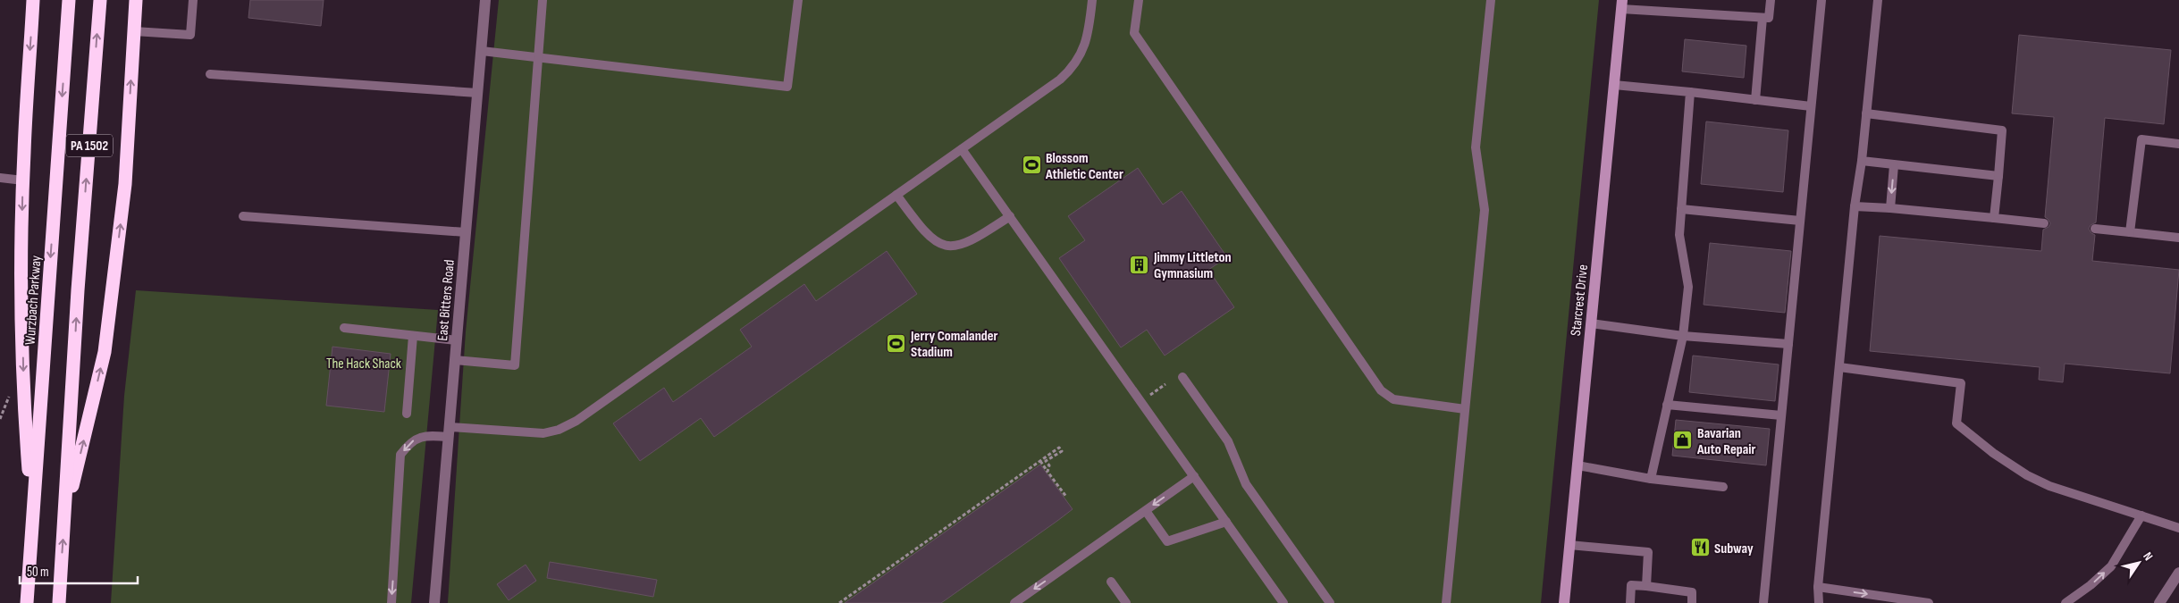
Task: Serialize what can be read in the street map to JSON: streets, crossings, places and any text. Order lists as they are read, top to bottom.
{
  "streets": {
    "highway": ["PA 1502", "Wurzbach Parkway"],
    "main road": ["Starcrest Drive"],
    "street": ["East Bitters Road"]
  },
  "parks": ["The Hack Shack"],
  "places": {
    "sports": ["Blossom Athletic Center", "Jerry Comalander Stadium"],
    "building": ["Jimmy Littleton Gymnasium"],
    "shop": ["Bavarian Auto Repair"],
    "restaurant": ["Subway"]
  },
  "scale_bar": "50 m",
  "north": "top right"
}
